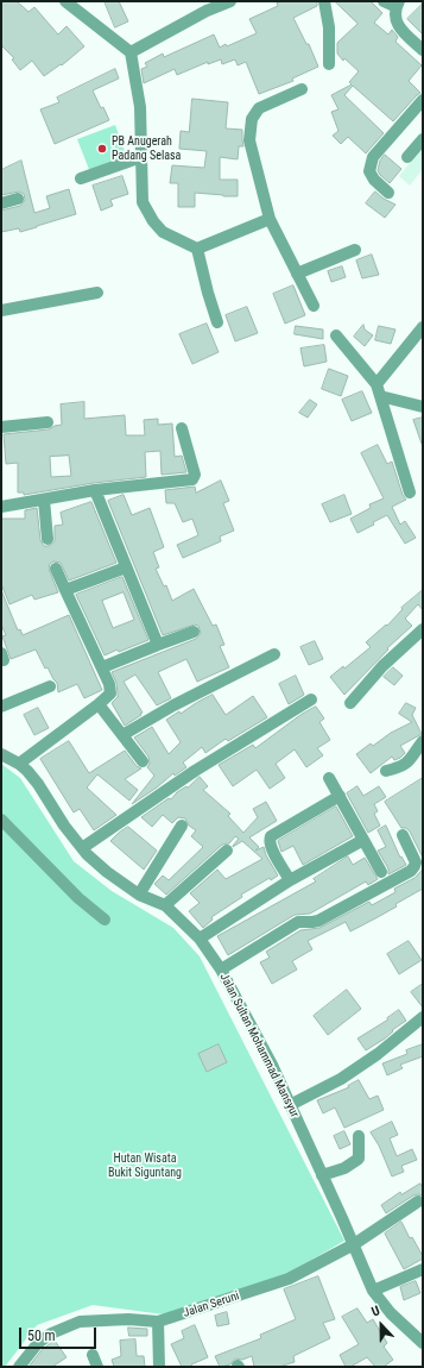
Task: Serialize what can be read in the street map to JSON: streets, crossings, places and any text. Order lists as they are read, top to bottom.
{
  "streets": {
    "street": ["Jalan Sultan Mohammad Mansyur", "Jalan Seruni"]
  },
  "crossings": [
    ["Jalan Sultan Mohammad Mansyur", "Jalan Seruni"]
  ],
  "parks": ["Hutan Wisata Bukit Siguntang"],
  "places": ["PB Anugerah Padang Selasa"],
  "scale_bar": "50 m",
  "north": "top"
}
